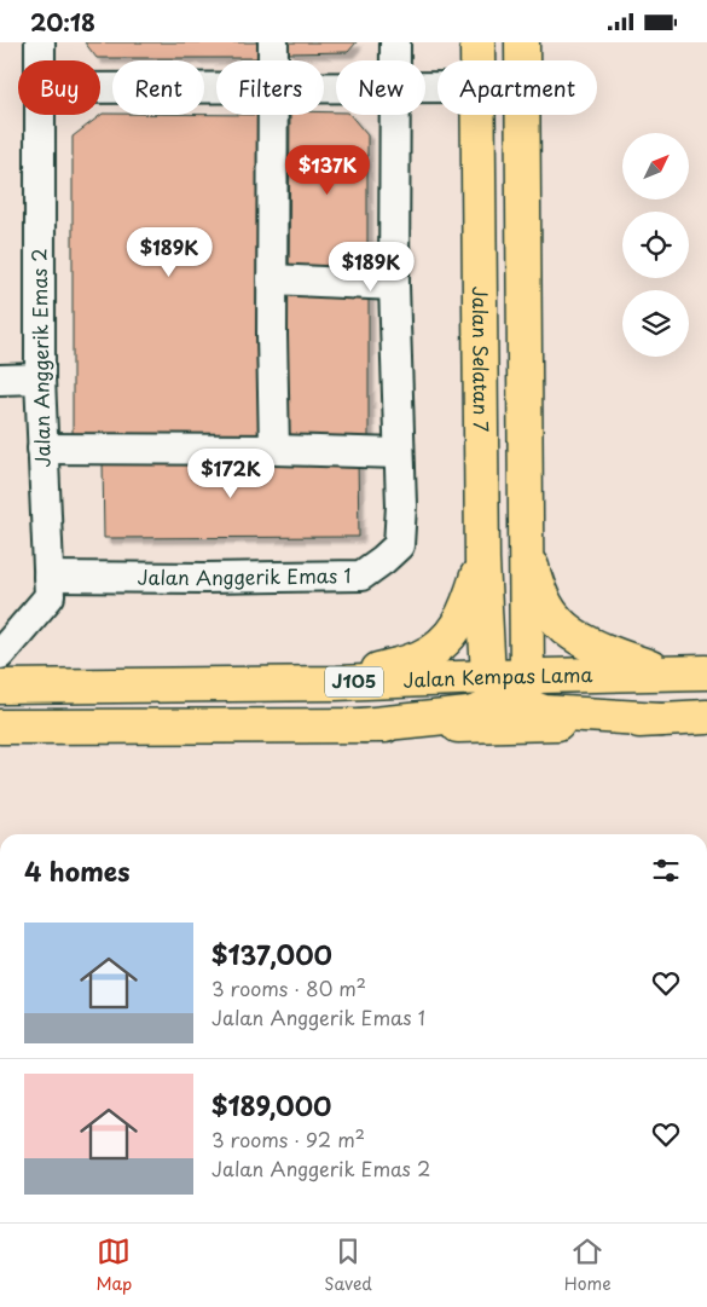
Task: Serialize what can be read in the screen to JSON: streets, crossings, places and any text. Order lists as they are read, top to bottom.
{
  "streets": {
    "main road": ["Jalan Selatan 7", "Jalan Kempas Lama", "J105"],
    "street": ["Jalan Anggerik Emas 2", "Jalan Anggerik Emas 1"]
  },
  "crossings": [
    ["Jalan Anggerik Emas 2", "Jalan Anggerik Emas 1"],
    ["Jalan Selatan 7", "Jalan Kempas Lama"]
  ],
  "north": "top right",
  "page": {
    "status": "20:18",
    "chip": [
      "Buy",
      "Rent",
      "Filters",
      "New",
      "Apartment"
    ],
    "price": [
      "$137K",
      "$189K",
      "$189K",
      "$172K"
    ],
    "heading": "4 homes",
    "list": [
      {
        "name": "$137,000",
        "note": "3 rooms · 80 m² · Jalan Anggerik Emas 1"
      },
      {
        "name": "$189,000",
        "note": "3 rooms · 92 m² · Jalan Anggerik Emas 2"
      }
    ],
    "tabs": ["Map", "Saved", "Home"]
  }
}
